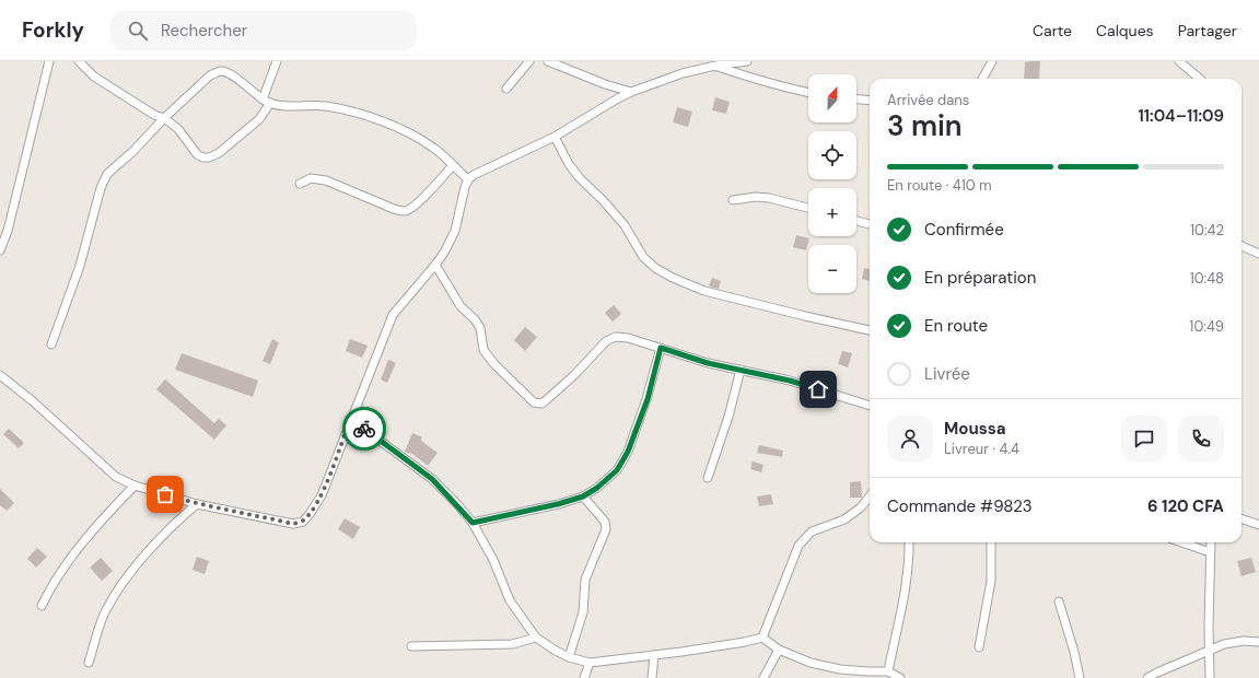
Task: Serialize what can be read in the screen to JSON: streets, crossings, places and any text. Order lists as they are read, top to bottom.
{
  "north": "top",
  "page": {
    "header": "Forkly",
    "search": "Rechercher",
    "nav": ["Carte", "Calques", "Partager"],
    "map_buttons": ["+", "−"],
    "heading": ["3 min", "Arrivée dans", "11:04–11:09"],
    "panel": [
      "Moussa",
      "Livreur · 4.4",
      "Commande #9823",
      "6 120 CFA"
    ],
    "bar": "En route · 410 m",
    "list": [
      ["Confirmée", "10:42"],
      ["En préparation", "10:48"],
      ["En route", "10:49"],
      "Livrée"
    ]
  }
}
